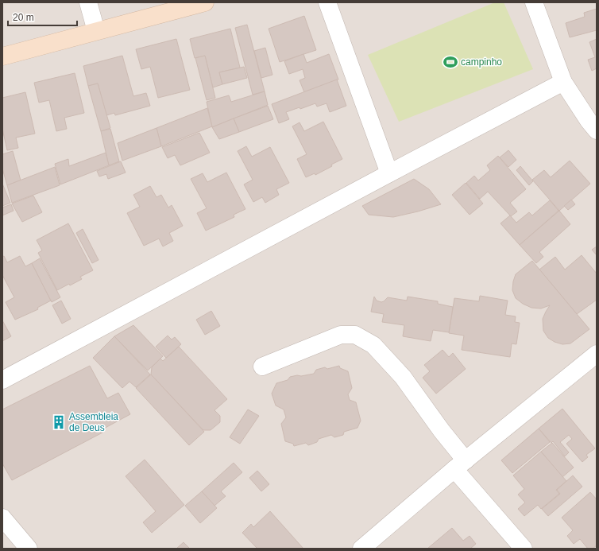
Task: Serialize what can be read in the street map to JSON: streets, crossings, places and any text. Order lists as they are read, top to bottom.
{
  "places": {
    "sports": ["campinho"],
    "building": ["Assembleia de Deus"]
  },
  "scale_bar": "20 m"
}
